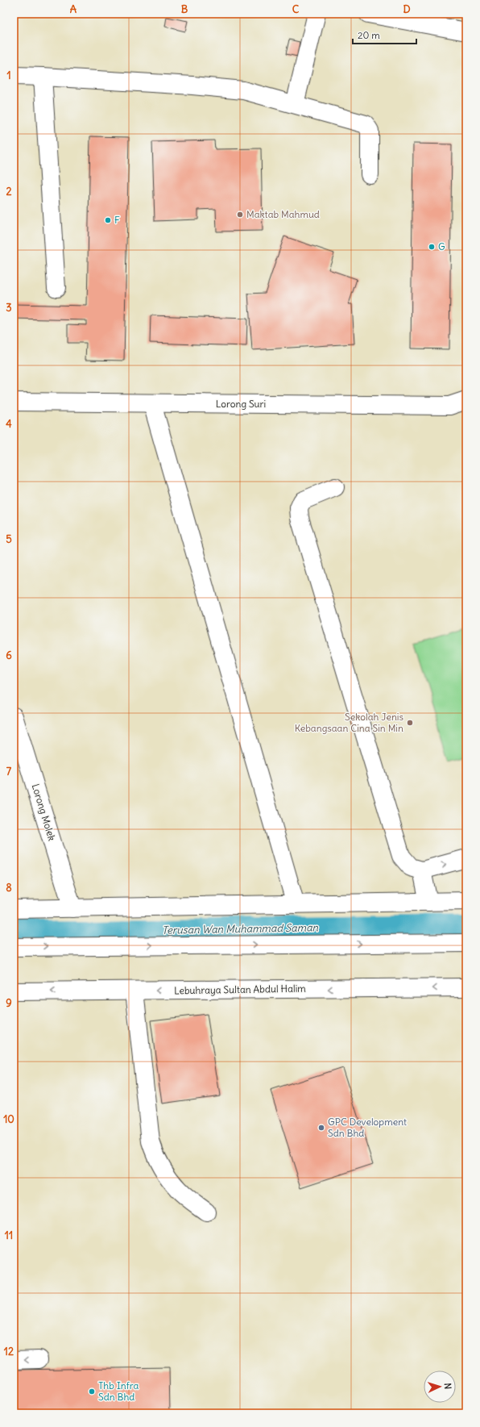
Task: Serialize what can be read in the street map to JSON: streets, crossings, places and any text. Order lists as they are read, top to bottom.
{
  "streets": {
    "street": ["Lorong Suri", "Lorong Molek", "Lebuhraya Sultan Abdul Halim"]
  },
  "water": ["Terusan Wan Muhammad Saman"],
  "places": [
    "Maktab Mahmud",
    "F",
    "G",
    "Sekolah Jenis Kebangsaan Cina Sin Min",
    "GPC Development Sdn Bhd",
    "Thb Infra Sdn Bhd"
  ],
  "scale_bar": "20 m",
  "north": "right",
  "grid": {
    "columns": [
      "A",
      "B",
      "C",
      "D"
    ],
    "rows": [
      "1",
      "2",
      "3",
      "4",
      "5",
      "6",
      "7",
      "8",
      "9",
      "10",
      "11",
      "12"
    ]
  }
}
